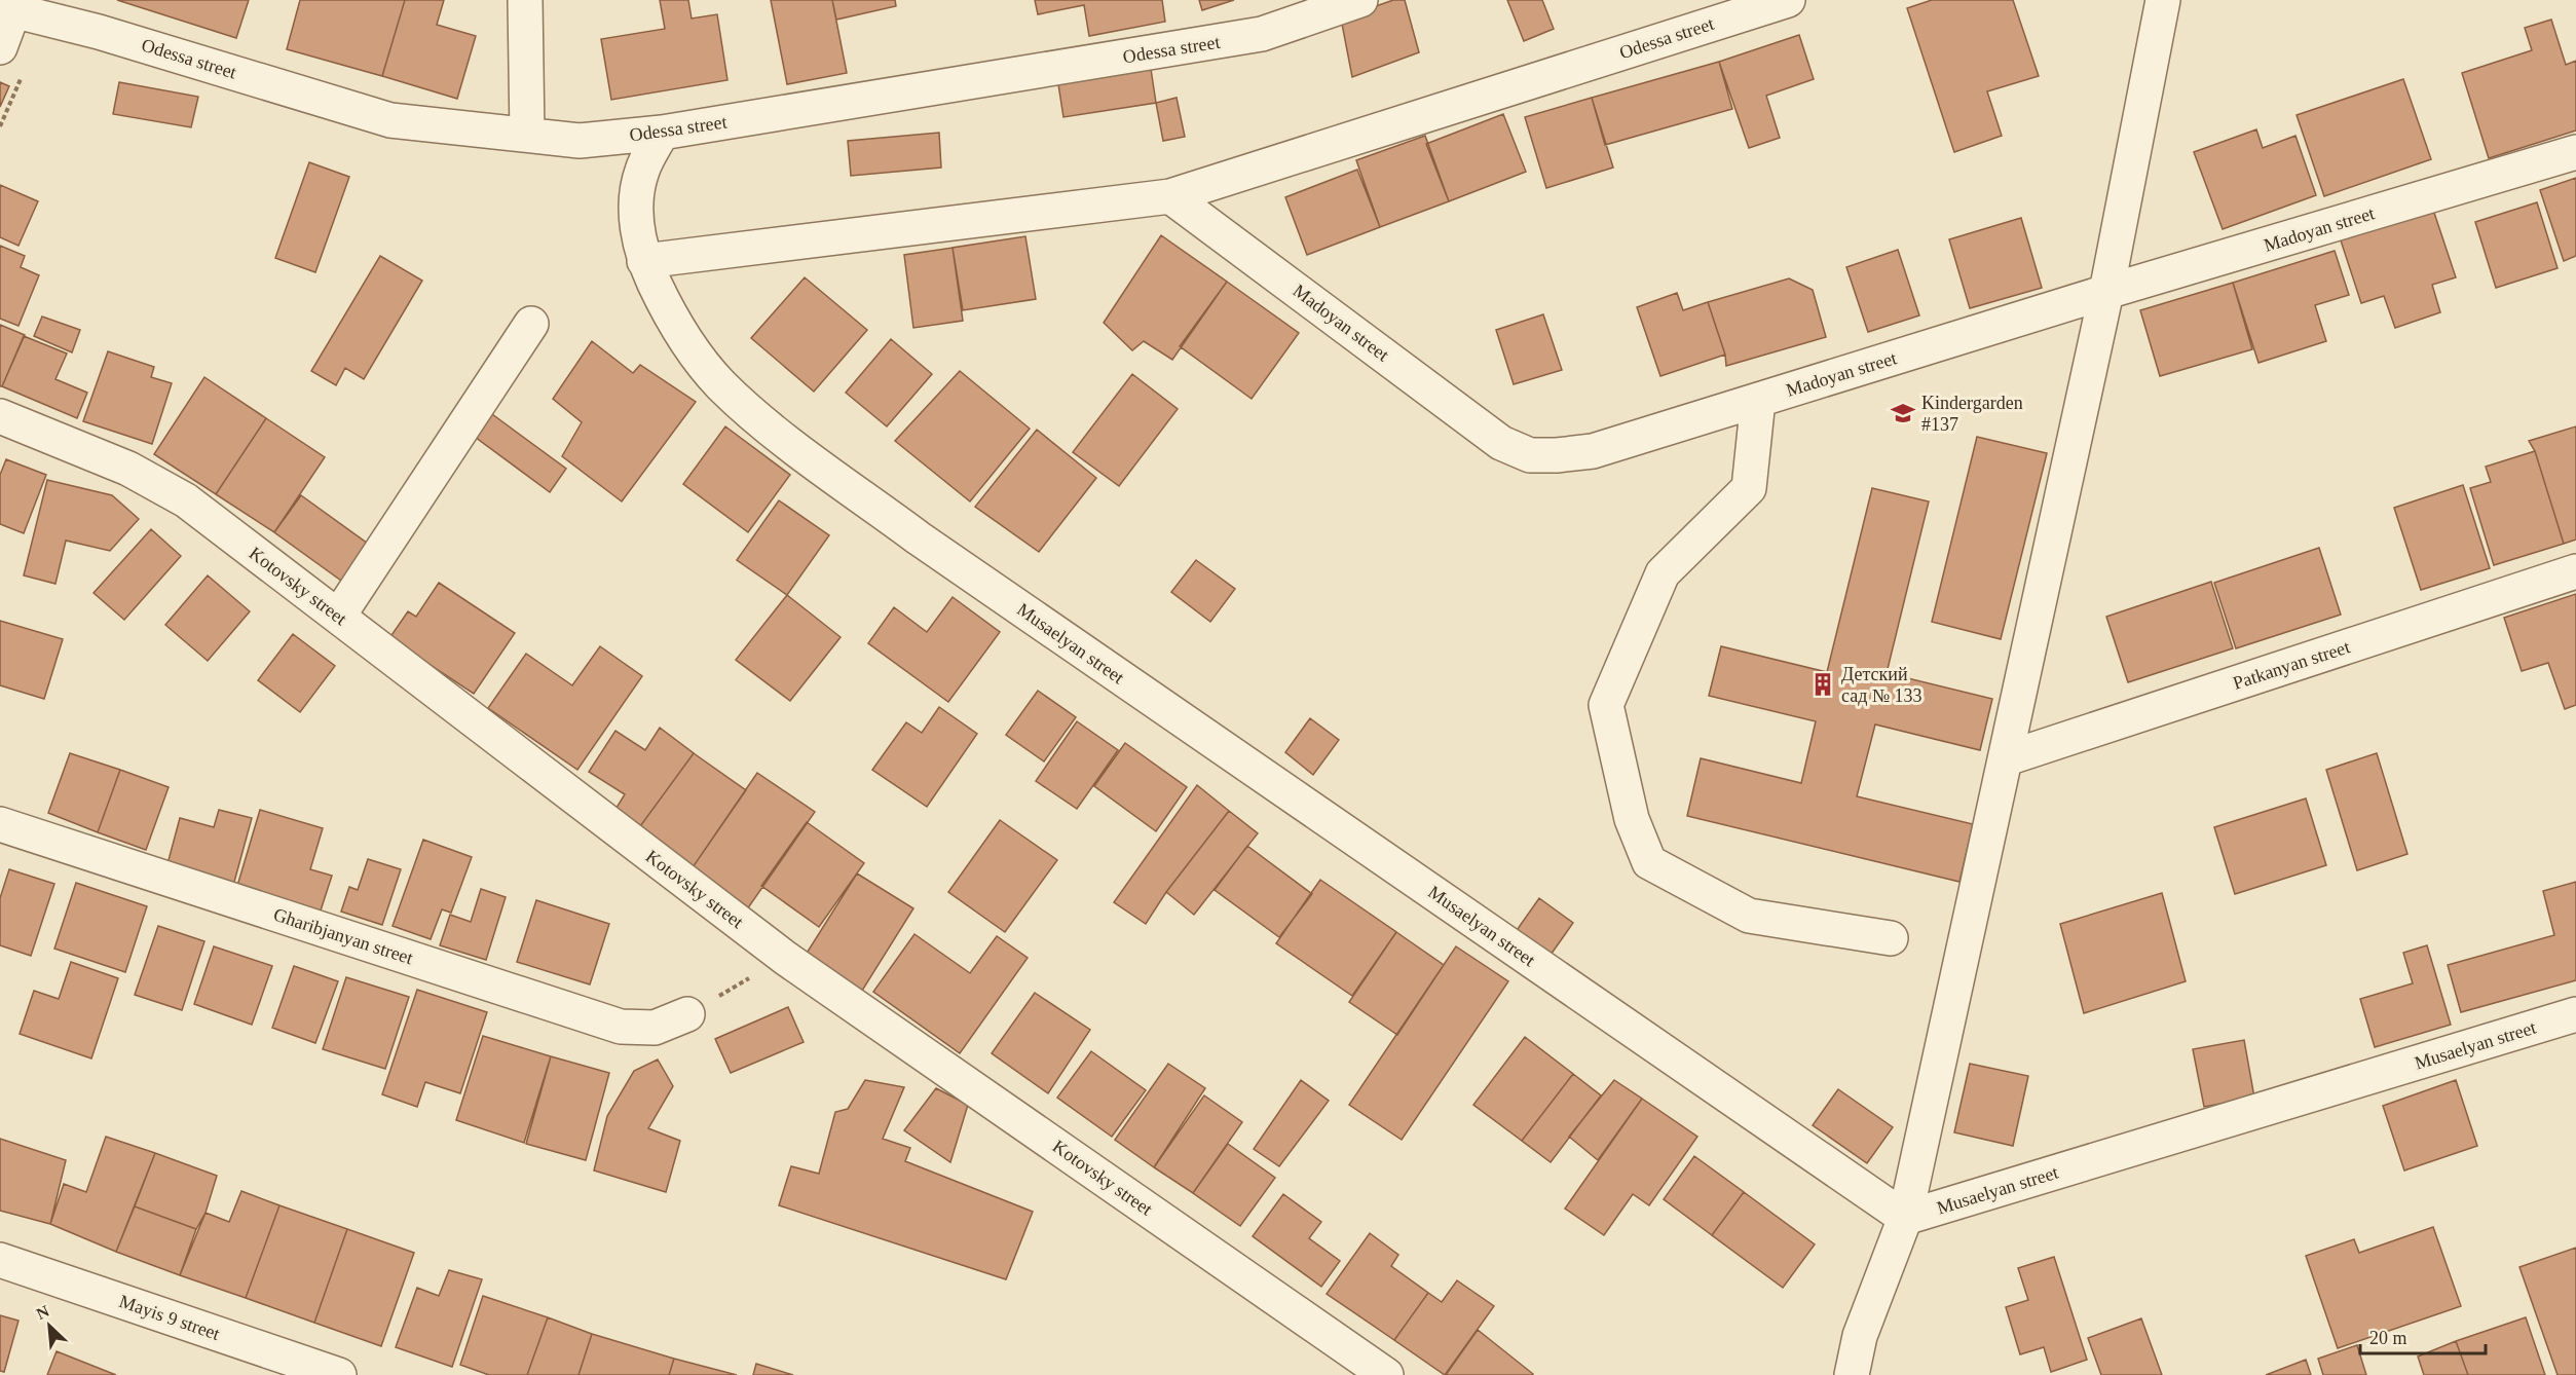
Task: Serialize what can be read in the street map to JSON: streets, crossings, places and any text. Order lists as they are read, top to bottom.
{
  "streets": {
    "street": [
      "Odessa street",
      "Madoyan street",
      "Kotovsky street",
      "Musaelyan street",
      "Patkanyan street",
      "Gharibjanyan street",
      "Mayis 9 street"
    ]
  },
  "crossings": [
    ["Odessa street", "Madoyan street"],
    ["Odessa street", "Musaelyan street"]
  ],
  "places": {
    "school or university": ["Kindergarden #137"],
    "building": ["Детский сад № 133"]
  },
  "scale_bar": "20 m",
  "north": "top left"
}
